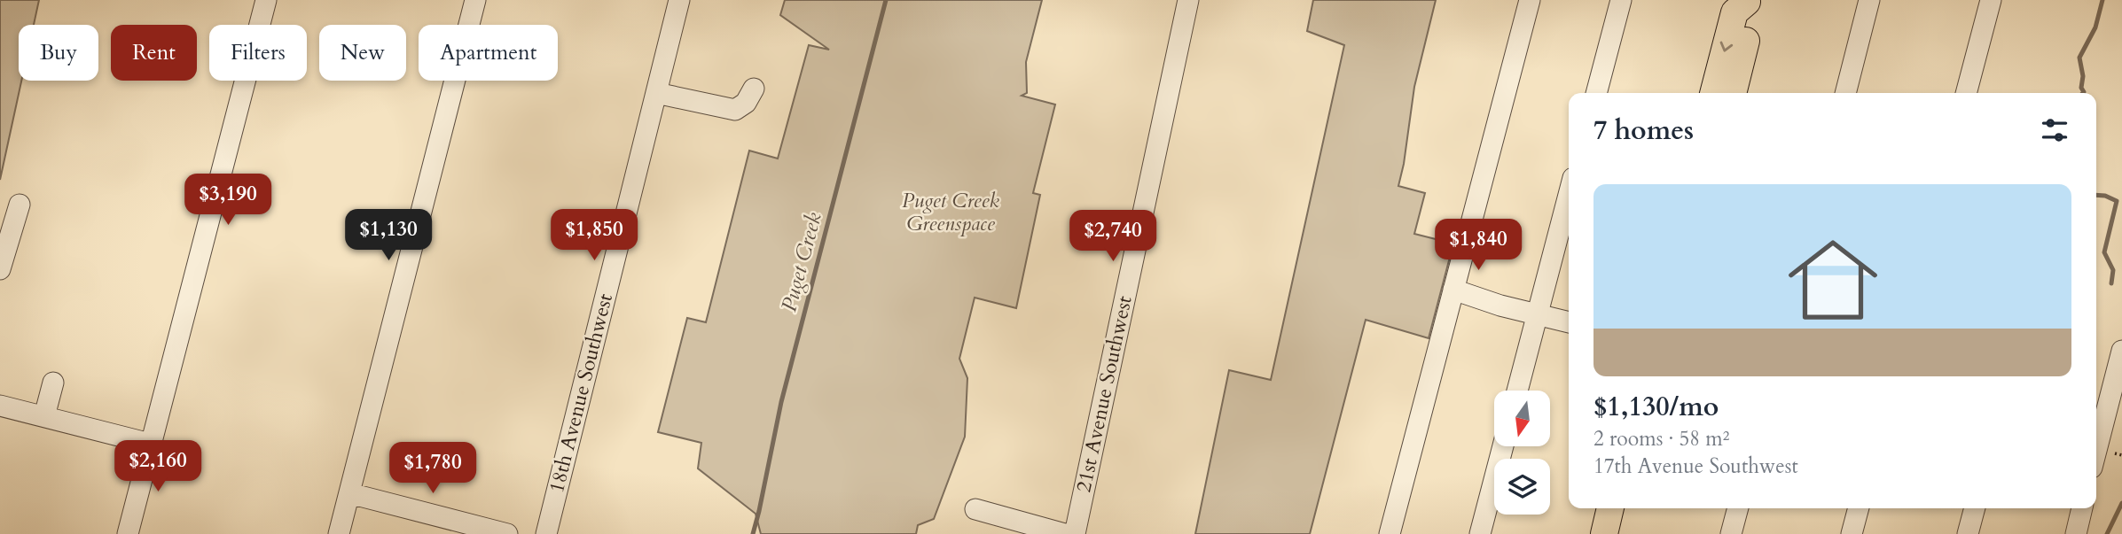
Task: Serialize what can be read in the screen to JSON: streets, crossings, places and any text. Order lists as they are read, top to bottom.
{
  "streets": {
    "street": ["18th Avenue Southwest", "21st Avenue Southwest"]
  },
  "water": ["Puget Creek"],
  "parks": ["Puget Creek Greenspace"],
  "north": "bottom",
  "page": {
    "chip": [
      "Buy",
      "Rent",
      "Filters",
      "New",
      "Apartment"
    ],
    "heading": "7 homes",
    "list": [
      {
        "name": "$1,130/mo",
        "note": "2 rooms · 58 m² · 17th Avenue Southwest"
      }
    ],
    "price": [
      "$3,190",
      "$1,130",
      "$1,850",
      "$2,740",
      "$1,840",
      "$2,160",
      "$1,780"
    ]
  }
}
